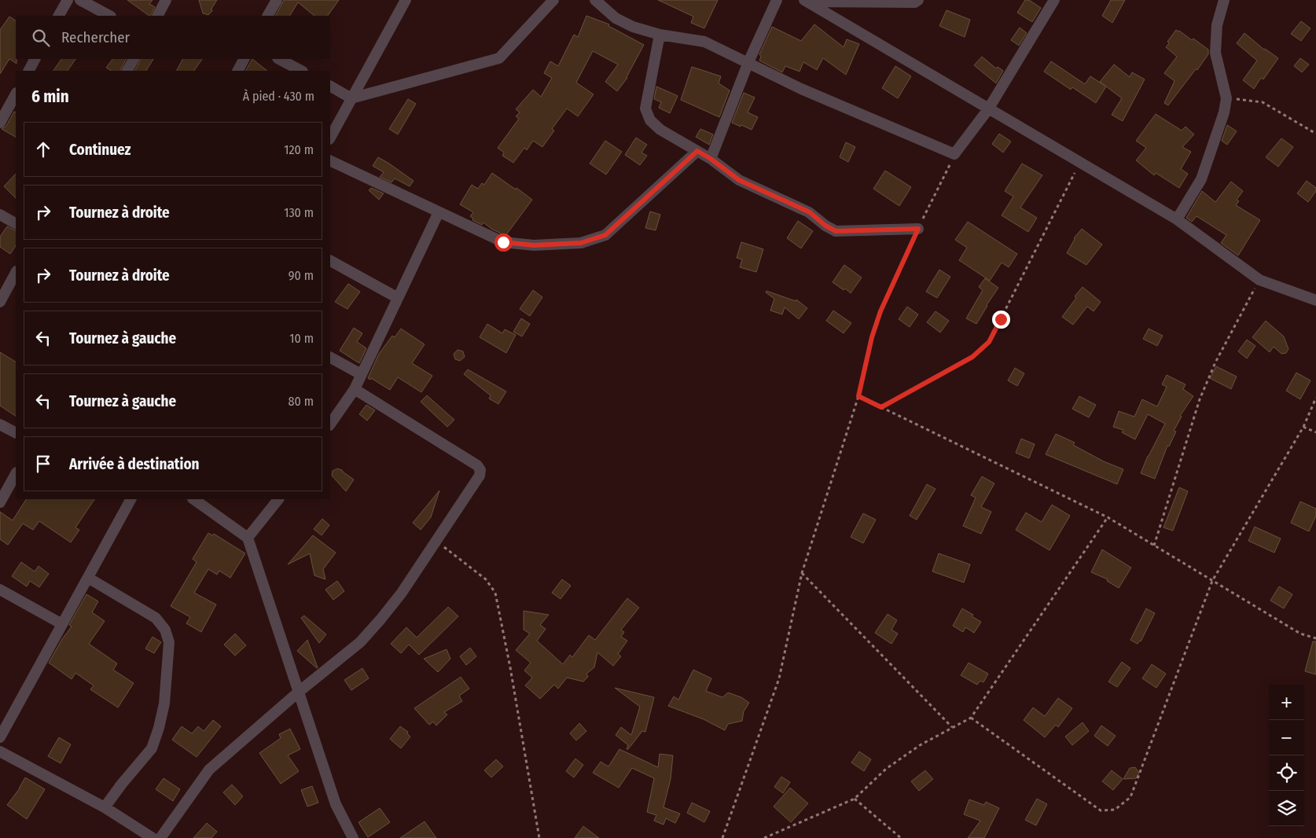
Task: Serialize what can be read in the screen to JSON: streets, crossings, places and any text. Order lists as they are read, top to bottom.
{
  "page": {
    "search": "Rechercher",
    "heading": ["6 min", "À pied · 430 m"],
    "list": [
      ["Continuez", "120 m"],
      ["Tournez à droite", "130 m"],
      ["Tournez à droite", "90 m"],
      ["Tournez à gauche", "10 m"],
      ["Tournez à gauche", "80 m"],
      "Arrivée à destination"
    ],
    "map_buttons": ["+", "−"]
  }
}
